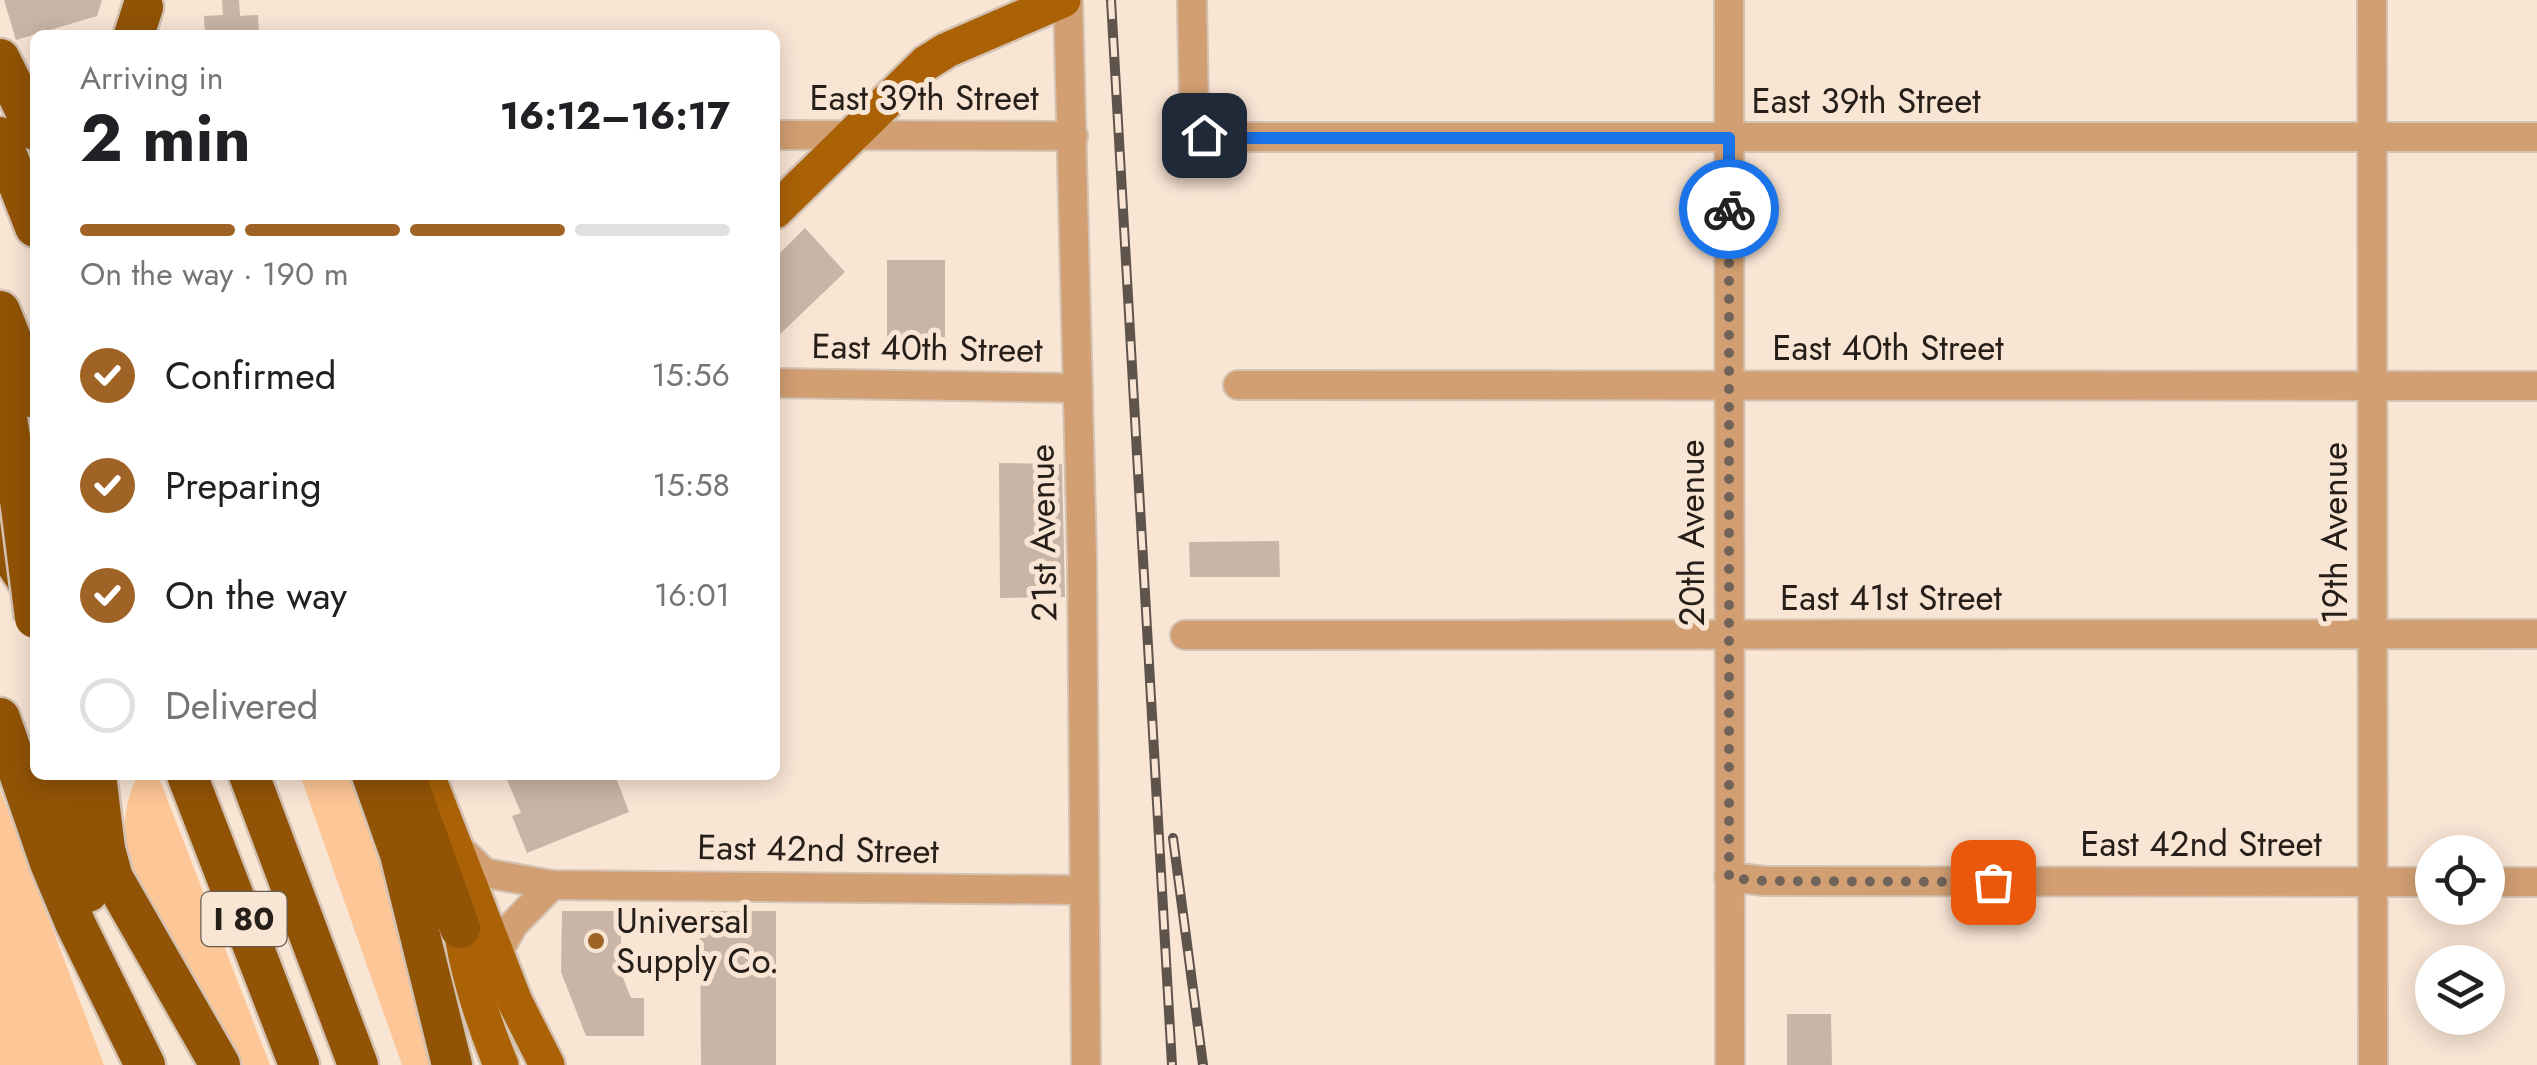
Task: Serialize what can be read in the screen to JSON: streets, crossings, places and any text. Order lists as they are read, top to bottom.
{
  "streets": {
    "highway": ["I 80"],
    "street": [
      "East 39th Street",
      "East 40th Street",
      "21st Avenue",
      "20th Avenue",
      "19th Avenue",
      "East 41st Street",
      "East 42nd Street"
    ]
  },
  "crossings": [
    ["East 39th Street", "21st Avenue"],
    ["East 39th Street", "20th Avenue"],
    ["East 39th Street", "19th Avenue"],
    ["East 40th Street", "21st Avenue"],
    ["East 40th Street", "20th Avenue"],
    ["East 40th Street", "19th Avenue"],
    ["21st Avenue", "East 42nd Street"],
    ["20th Avenue", "East 41st Street"],
    ["20th Avenue", "East 42nd Street"],
    ["19th Avenue", "East 41st Street"],
    ["19th Avenue", "East 42nd Street"]
  ],
  "places": ["Universal Supply Co."],
  "page": {
    "heading": ["2 min", "Arriving in", "16:12–16:17"],
    "bar": "On the way · 190 m",
    "list": [
      ["Confirmed", "15:56"],
      ["Preparing", "15:58"],
      ["On the way", "16:01"],
      "Delivered"
    ]
  }
}
